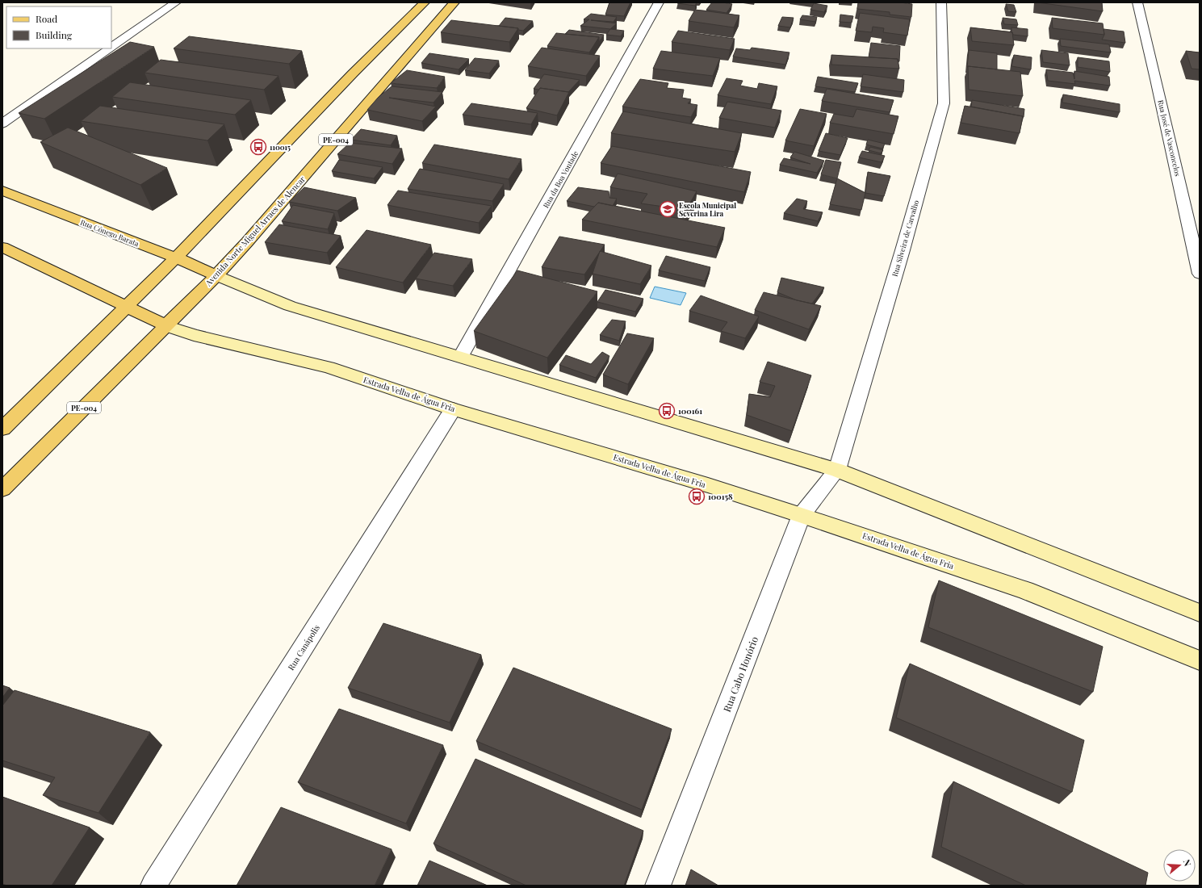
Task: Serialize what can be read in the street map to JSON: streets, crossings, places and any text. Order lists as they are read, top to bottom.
{
  "streets": {
    "main road": [
      "PE-004",
      "Avenida Norte Miguel Arraes de Alencar",
      "Rua Cônego Barata",
      "Estrada Velha de Água Fria"
    ],
    "street": [
      "Rua José de Vasconcelos",
      "Rua da Boa Vontade",
      "Rua Silveira de Carvalho",
      "Rua Canápolis",
      "Rua Cabo Honório"
    ]
  },
  "crossings": [
    ["Avenida Norte Miguel Arraes de Alencar", "Rua Cônego Barata"],
    ["Avenida Norte Miguel Arraes de Alencar", "Estrada Velha de Água Fria"],
    ["Rua Silveira de Carvalho", "Rua Cabo Honório"],
    ["Estrada Velha de Água Fria", "Rua Canápolis"],
    ["Estrada Velha de Água Fria", "Rua Cabo Honório"]
  ],
  "places": {
    "bus stop": ["110015", "100161", "100158"],
    "school or university": ["Escola Municipal Severina Lira"]
  },
  "legend": ["Road", "Building"],
  "north": "right"
}
